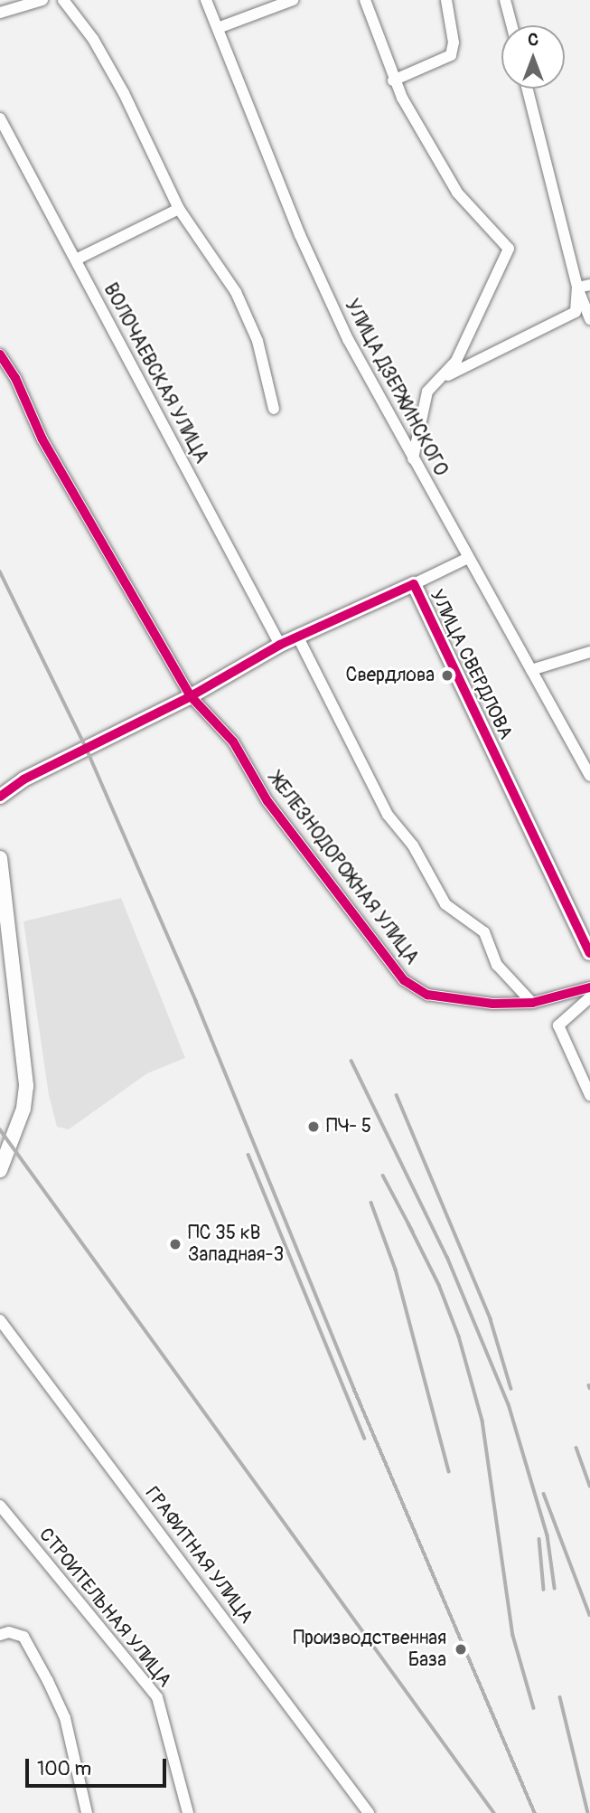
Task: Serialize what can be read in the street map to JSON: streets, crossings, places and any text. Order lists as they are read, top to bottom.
{
  "streets": {
    "street": [
      "ВОЛОЧАЕВСКАЯ УЛИЦА",
      "УЛИЦА ДЗЕРЖИНСКОГО",
      "УЛИЦА СВЕРДЛОВА",
      "ЖЕЛЕЗНОДОРОЖНАЯ УЛИЦА",
      "ГРАФИТНАЯ УЛИЦА",
      "СТРОИТЕЛЬНАЯ УЛИЦА"
    ]
  },
  "crossings": [
    ["ВОЛОЧАЕВСКАЯ УЛИЦА", "УЛИЦА СВЕРДЛОВА"],
    ["УЛИЦА СВЕРДЛОВА", "ЖЕЛЕЗНОДОРОЖНАЯ УЛИЦА"]
  ],
  "places": [
    "Свердлова",
    "ПЧ- 5",
    "ПС 35 кВ Западная-3",
    "Производственная База"
  ],
  "scale_bar": "100 m",
  "north": "top"
}
